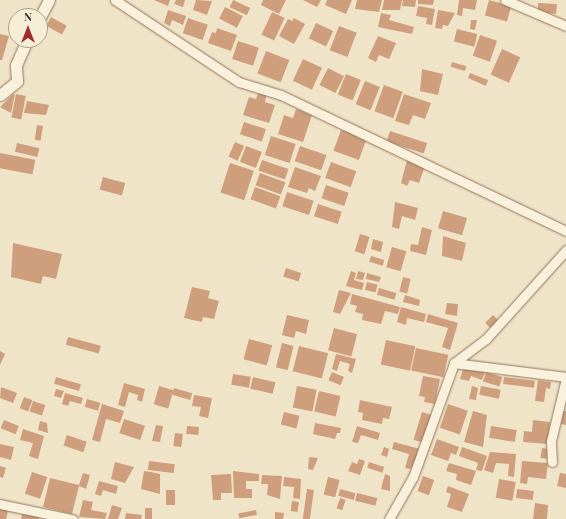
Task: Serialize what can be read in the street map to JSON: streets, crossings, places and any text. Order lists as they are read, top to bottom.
{
  "north": "top"
}
